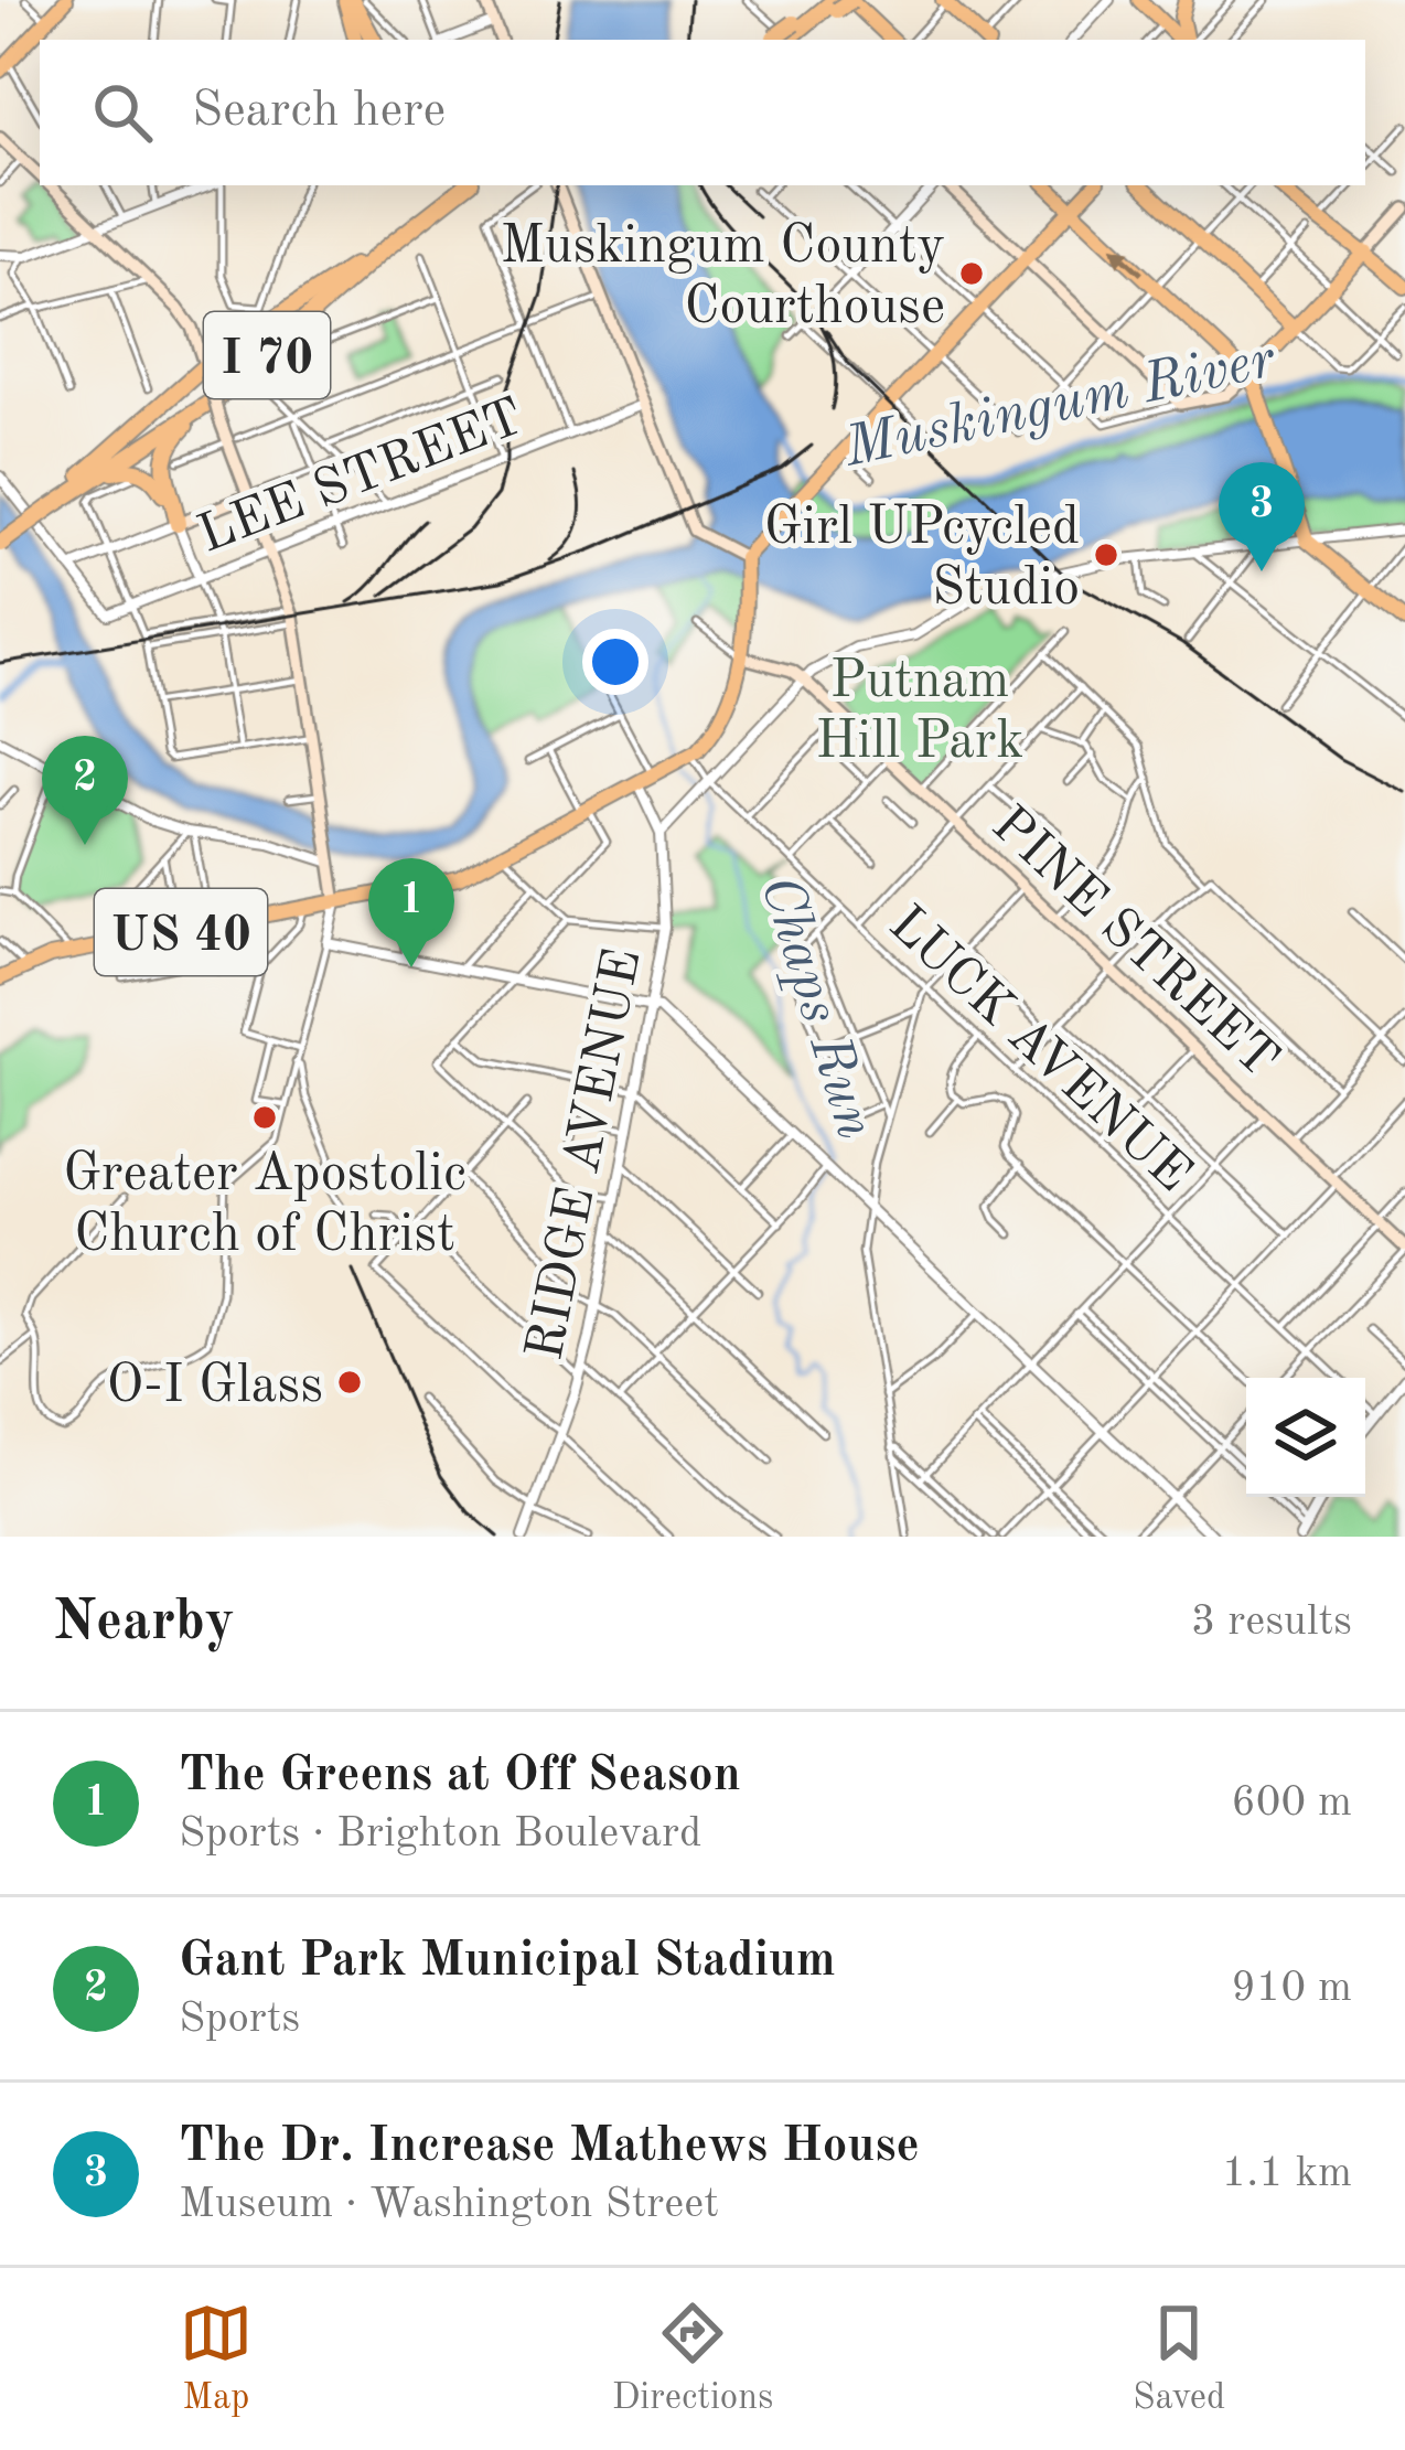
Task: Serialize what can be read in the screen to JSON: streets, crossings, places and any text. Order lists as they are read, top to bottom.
{
  "streets": {
    "highway": ["I 70"],
    "main road": ["US 40", "PINE STREET"],
    "street": ["LEE STREET", "LUCK AVENUE", "RIDGE AVENUE"]
  },
  "crossings": [
    ["US 40", "LUCK AVENUE"],
    ["US 40", "RIDGE AVENUE"]
  ],
  "water": ["Muskingum River", "Chaps Run"],
  "parks": ["Putnam Hill Park"],
  "places": [
    "Muskingum County Courthouse",
    "Girl UPcycled Studio",
    "Greater Apostolic Church of Christ",
    "O-I Glass"
  ],
  "page": {
    "search": "Search here",
    "pins": ["3", "2", "1"],
    "heading": ["Nearby", "3 results"],
    "list": [
      {
        "mark": "1",
        "name": "The Greens at Off Season",
        "note": "Sports · Brighton Boulevard",
        "value": "600 m"
      },
      {
        "mark": "2",
        "name": "Gant Park Municipal Stadium",
        "note": "Sports",
        "value": "910 m"
      },
      {
        "mark": "3",
        "name": "The Dr. Increase Mathews House",
        "note": "Museum · Washington Street",
        "value": "1.1 km"
      }
    ],
    "nav": ["Map", "Directions", "Saved"]
  }
}
